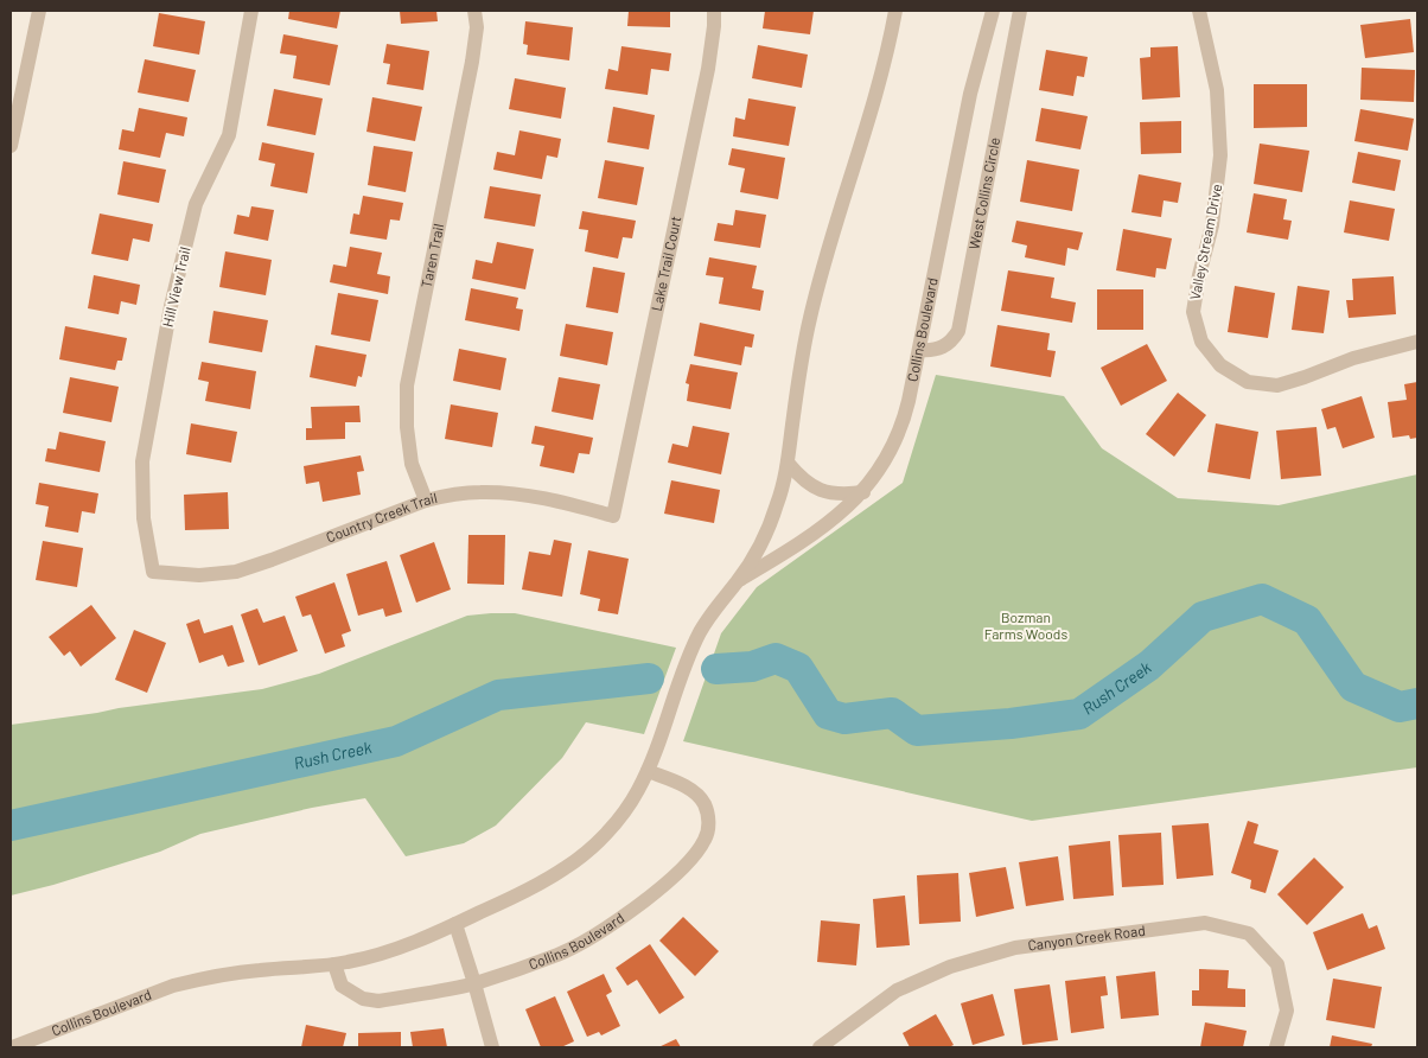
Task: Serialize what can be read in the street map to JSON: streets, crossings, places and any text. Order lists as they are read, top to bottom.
{
  "streets": {
    "street": [
      "West Collins Circle",
      "Valley Stream Drive",
      "Taren Trail",
      "Lake Trail Court",
      "Hill View Trail",
      "Collins Boulevard",
      "Country Creek Trail",
      "Canyon Creek Road"
    ]
  },
  "crossings": [
    ["West Collins Circle", "Collins Boulevard"],
    ["Taren Trail", "Country Creek Trail"],
    ["Lake Trail Court", "Country Creek Trail"],
    ["Hill View Trail", "Country Creek Trail"]
  ],
  "water": ["Rush Creek"],
  "parks": ["Bozman Farms Woods"]
}
